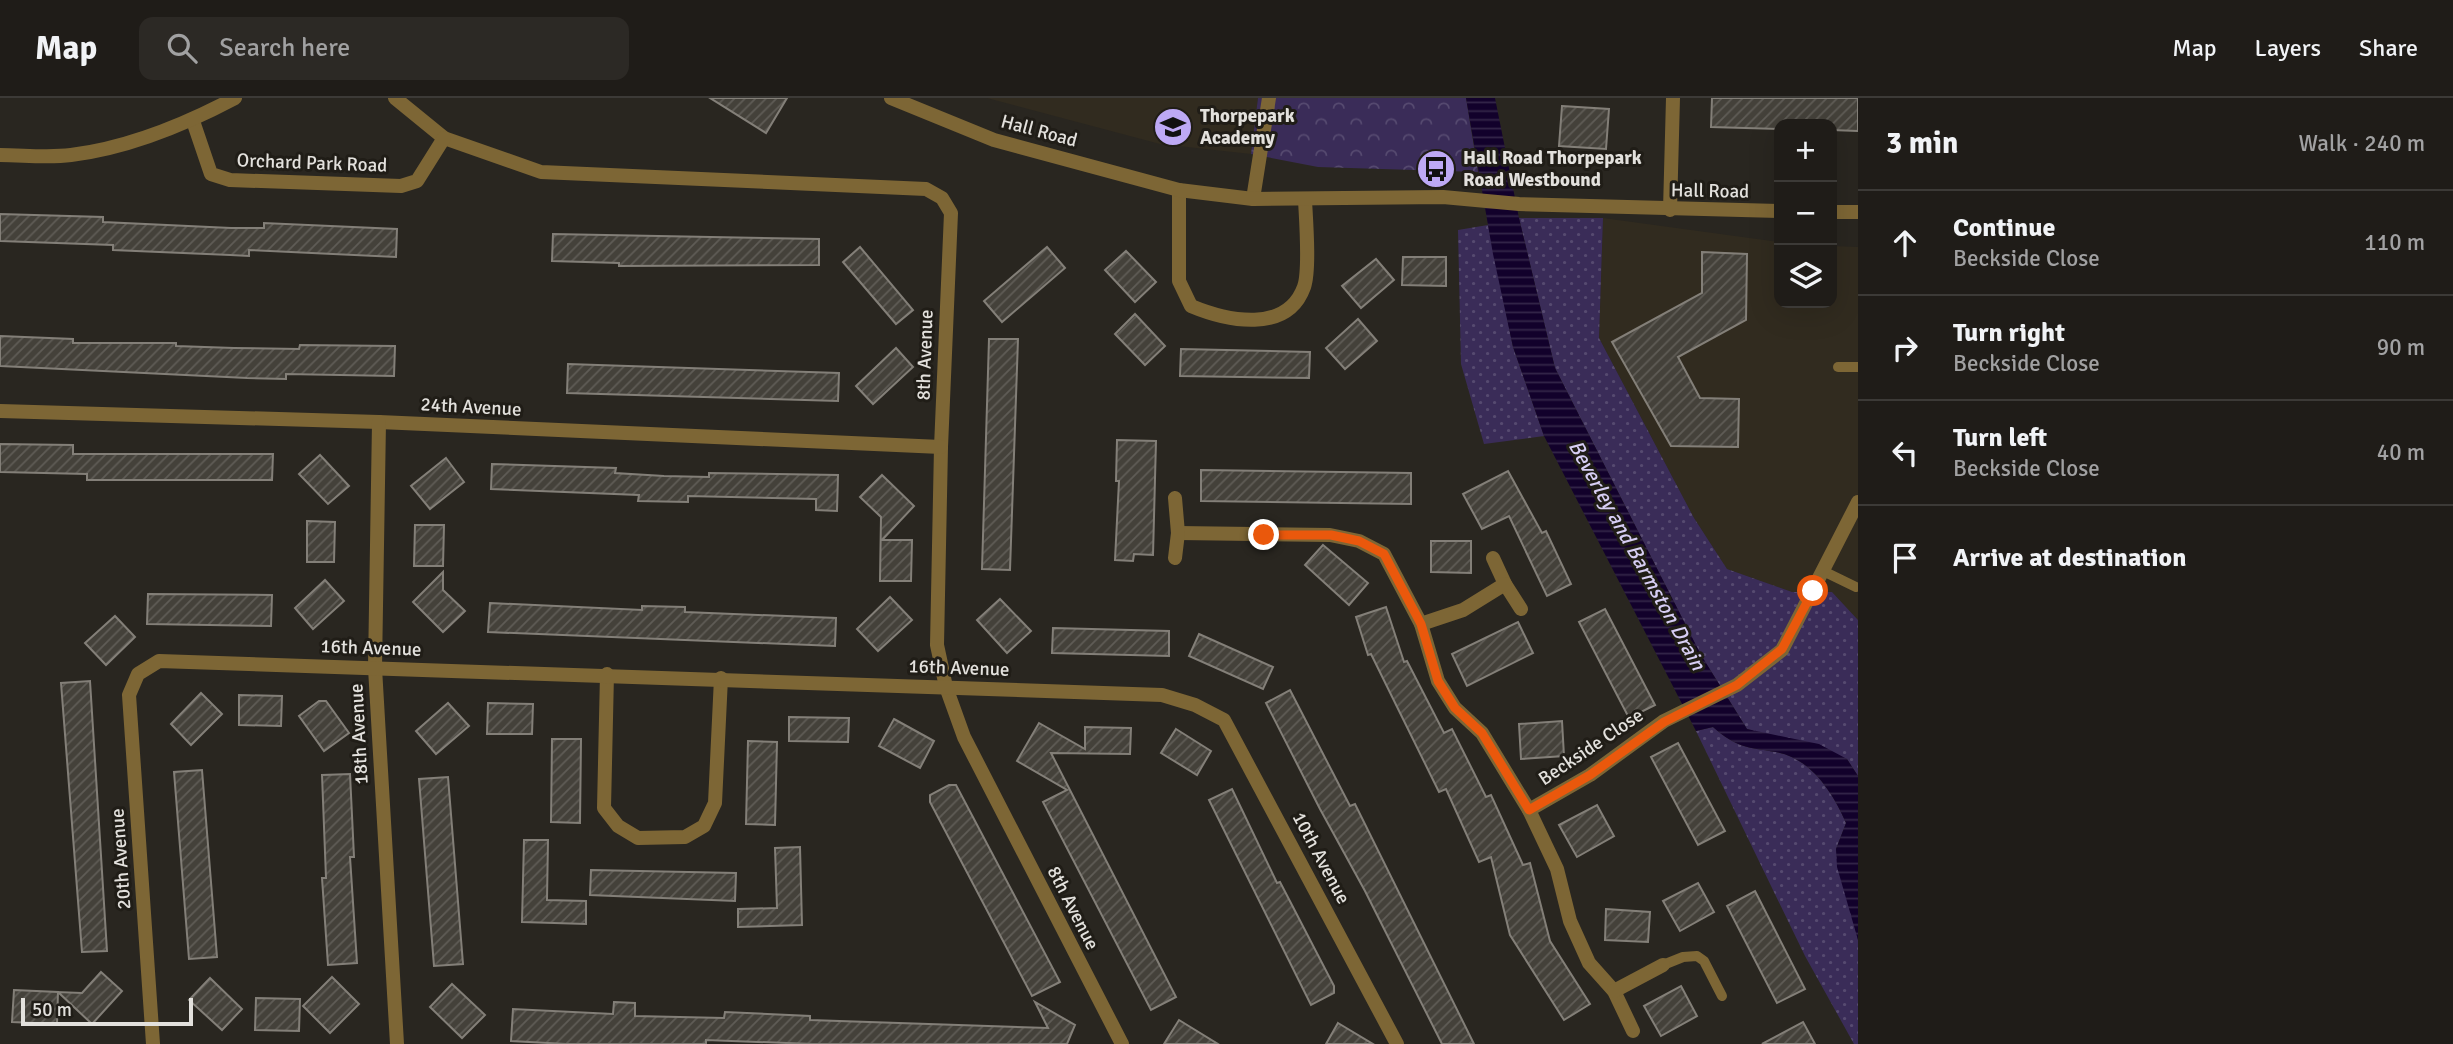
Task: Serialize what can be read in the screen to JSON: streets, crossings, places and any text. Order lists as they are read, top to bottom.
{
  "streets": {
    "street": [
      "Hall Road",
      "Orchard Park Road",
      "8th Avenue",
      "24th Avenue",
      "16th Avenue",
      "18th Avenue",
      "Beckside Close",
      "10th Avenue",
      "20th Avenue"
    ]
  },
  "crossings": [
    ["Orchard Park Road", "8th Avenue"],
    ["8th Avenue", "24th Avenue"],
    ["8th Avenue", "16th Avenue"],
    ["24th Avenue", "18th Avenue"],
    ["16th Avenue", "18th Avenue"],
    ["16th Avenue", "10th Avenue"],
    ["16th Avenue", "20th Avenue"]
  ],
  "water": ["Beverley and Barmston Drain"],
  "places": {
    "school or university": ["Thorpepark Academy"],
    "bus stop": ["Hall Road Thorpepark Road Westbound"]
  },
  "scale_bar": "50 m",
  "page": {
    "header": "Map",
    "search": "Search here",
    "nav": ["Map", "Layers", "Share"],
    "heading": ["3 min", "Walk · 240 m"],
    "map_buttons": ["+", "−"],
    "list": [
      ["Continue", "Beckside Close", "110 m"],
      ["Turn right", "Beckside Close", "90 m"],
      ["Turn left", "Beckside Close", "40 m"],
      "Arrive at destination"
    ],
    "scale": "50 m"
  }
}
